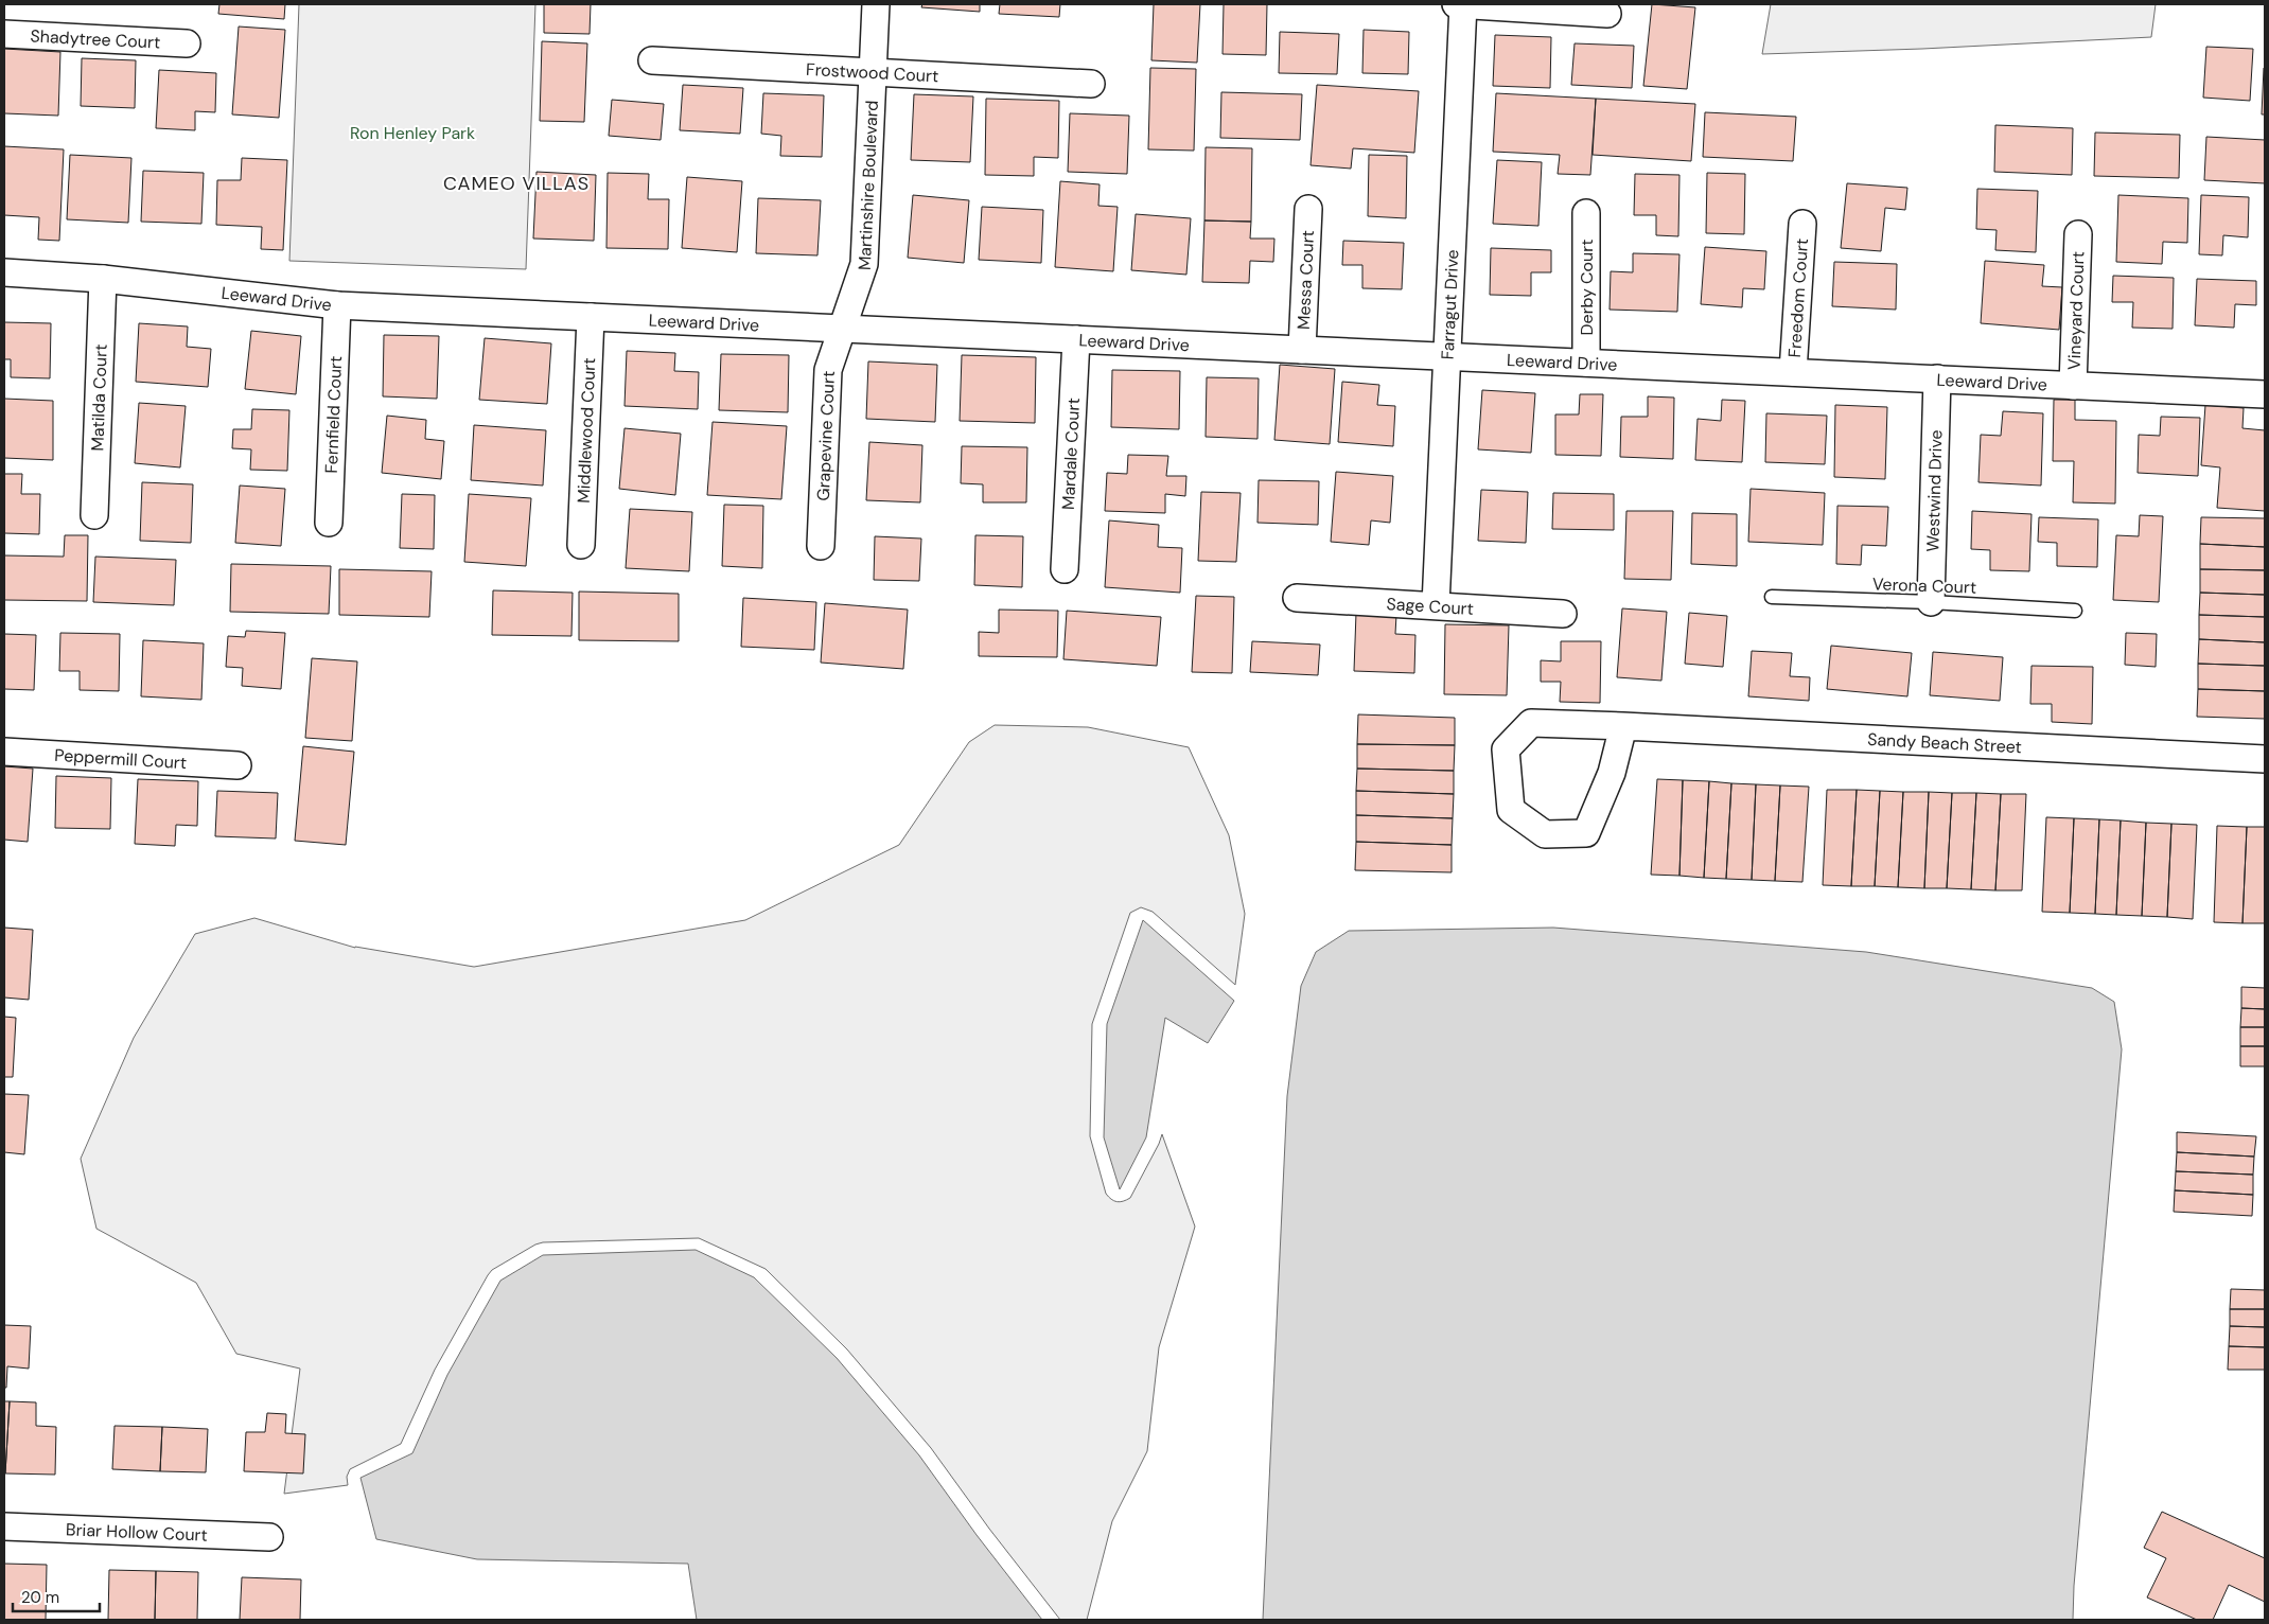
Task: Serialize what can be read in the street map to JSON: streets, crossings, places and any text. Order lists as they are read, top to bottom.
{
  "streets": {
    "street": [
      "Shadytree Court",
      "Frostwood Court",
      "Martinshire Boulevard",
      "Messa Court",
      "Derby Court",
      "Leeward Drive",
      "Freedom Court",
      "Farragut Drive",
      "Vineyard Court",
      "Matilda Court",
      "Fernfield Court",
      "Middlewood Court",
      "Grapevine Court",
      "Mardale Court",
      "Westwind Drive",
      "Sage Court",
      "Sandy Beach Street",
      "Peppermill Court",
      "Briar Hollow Court"
    ],
    "lane": ["Verona Court"]
  },
  "crossings": [
    ["Frostwood Court", "Martinshire Boulevard"],
    ["Martinshire Boulevard", "Leeward Drive"],
    ["Martinshire Boulevard", "Grapevine Court"],
    ["Messa Court", "Leeward Drive"],
    ["Derby Court", "Leeward Drive"],
    ["Leeward Drive", "Freedom Court"],
    ["Leeward Drive", "Farragut Drive"],
    ["Leeward Drive", "Vineyard Court"],
    ["Leeward Drive", "Matilda Court"],
    ["Leeward Drive", "Fernfield Court"],
    ["Leeward Drive", "Middlewood Court"],
    ["Leeward Drive", "Grapevine Court"],
    ["Leeward Drive", "Mardale Court"],
    ["Leeward Drive", "Westwind Drive"],
    ["Farragut Drive", "Sage Court"],
    ["Westwind Drive", "Verona Court"]
  ],
  "districts": ["CAMEO VILLAS"],
  "parks": ["Ron Henley Park"],
  "scale_bar": "20 m"
}
